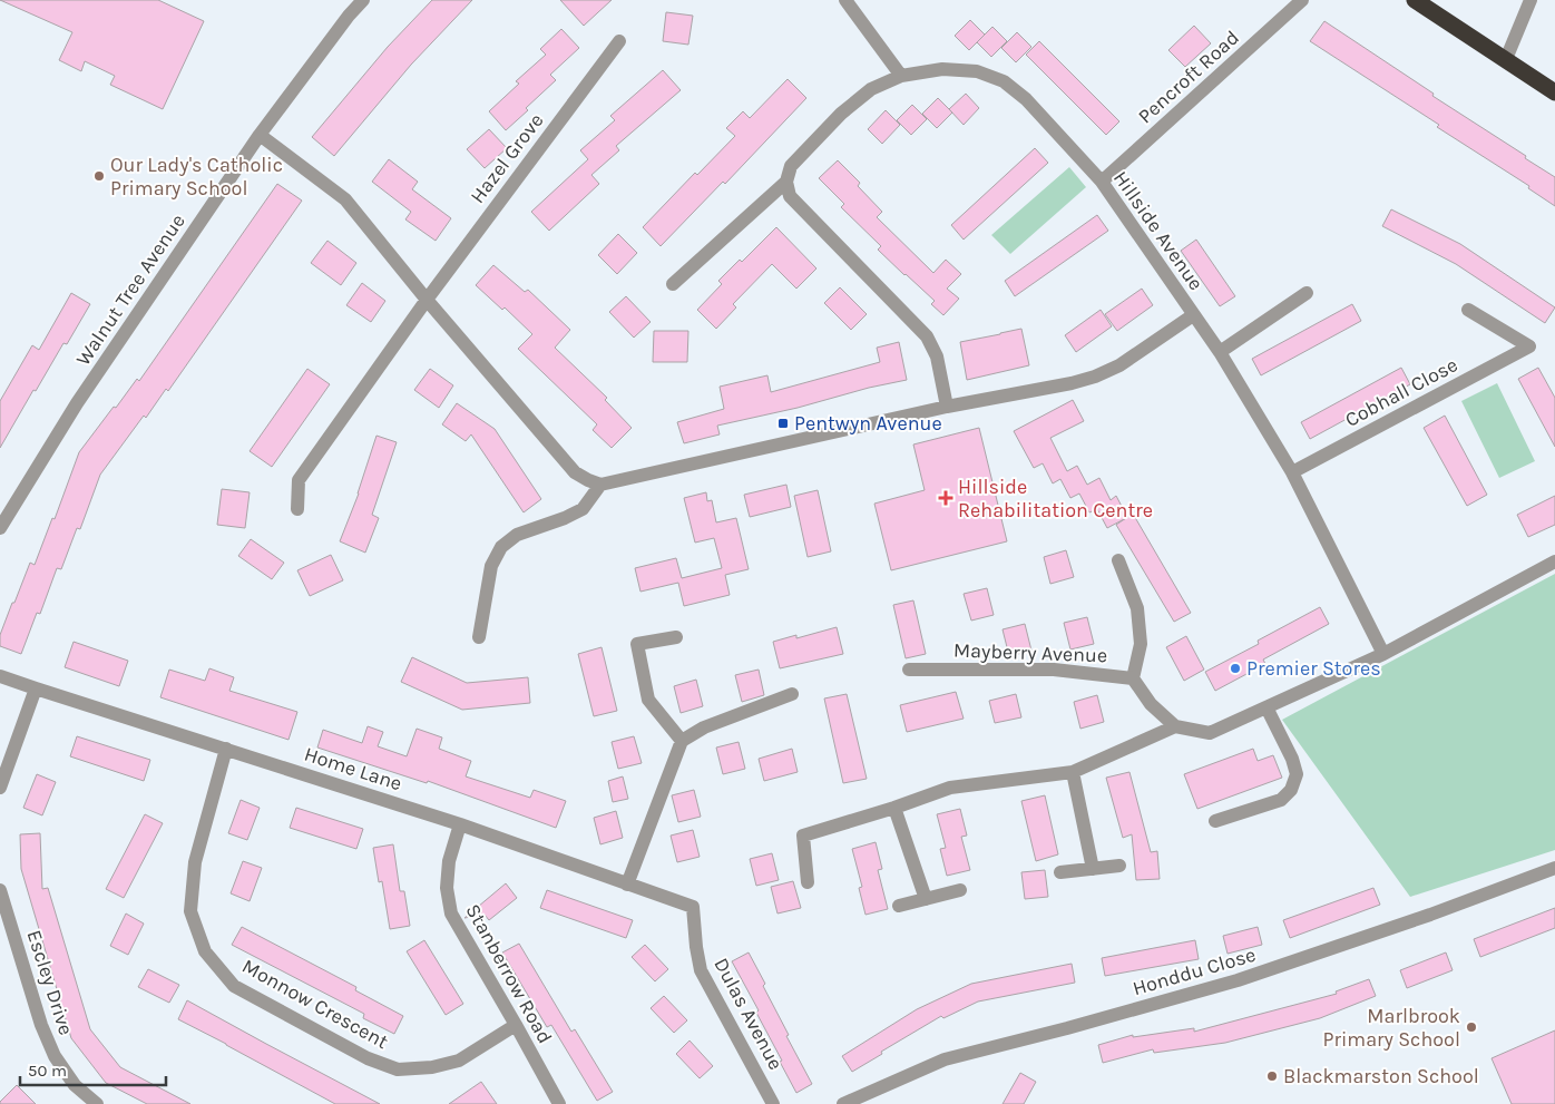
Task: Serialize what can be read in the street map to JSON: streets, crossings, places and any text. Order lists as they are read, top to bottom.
{
  "streets": {
    "street": [
      "Pencroft Road",
      "Hazel Grove",
      "Hillside Avenue",
      "Walnut Tree Avenue",
      "Cobhall Close",
      "Mayberry Avenue",
      "Home Lane",
      "Honddu Close",
      "Stanberrow Road",
      "Escley Drive",
      "Monnow Crescent",
      "Dulas Avenue"
    ]
  },
  "crossings": [
    ["Pencroft Road", "Hillside Avenue"],
    ["Hillside Avenue", "Cobhall Close"],
    ["Home Lane", "Stanberrow Road"],
    ["Home Lane", "Monnow Crescent"],
    ["Home Lane", "Dulas Avenue"],
    ["Stanberrow Road", "Monnow Crescent"]
  ],
  "places": {
    "other": [
      "Our Lady's Catholic Primary School",
      "Premier Stores",
      "Marlbrook Primary School",
      "Blackmarston School"
    ],
    "transit": ["Pentwyn Avenue"],
    "health": ["Hillside Rehabilitation Centre"]
  },
  "scale_bar": "50 m"
}
